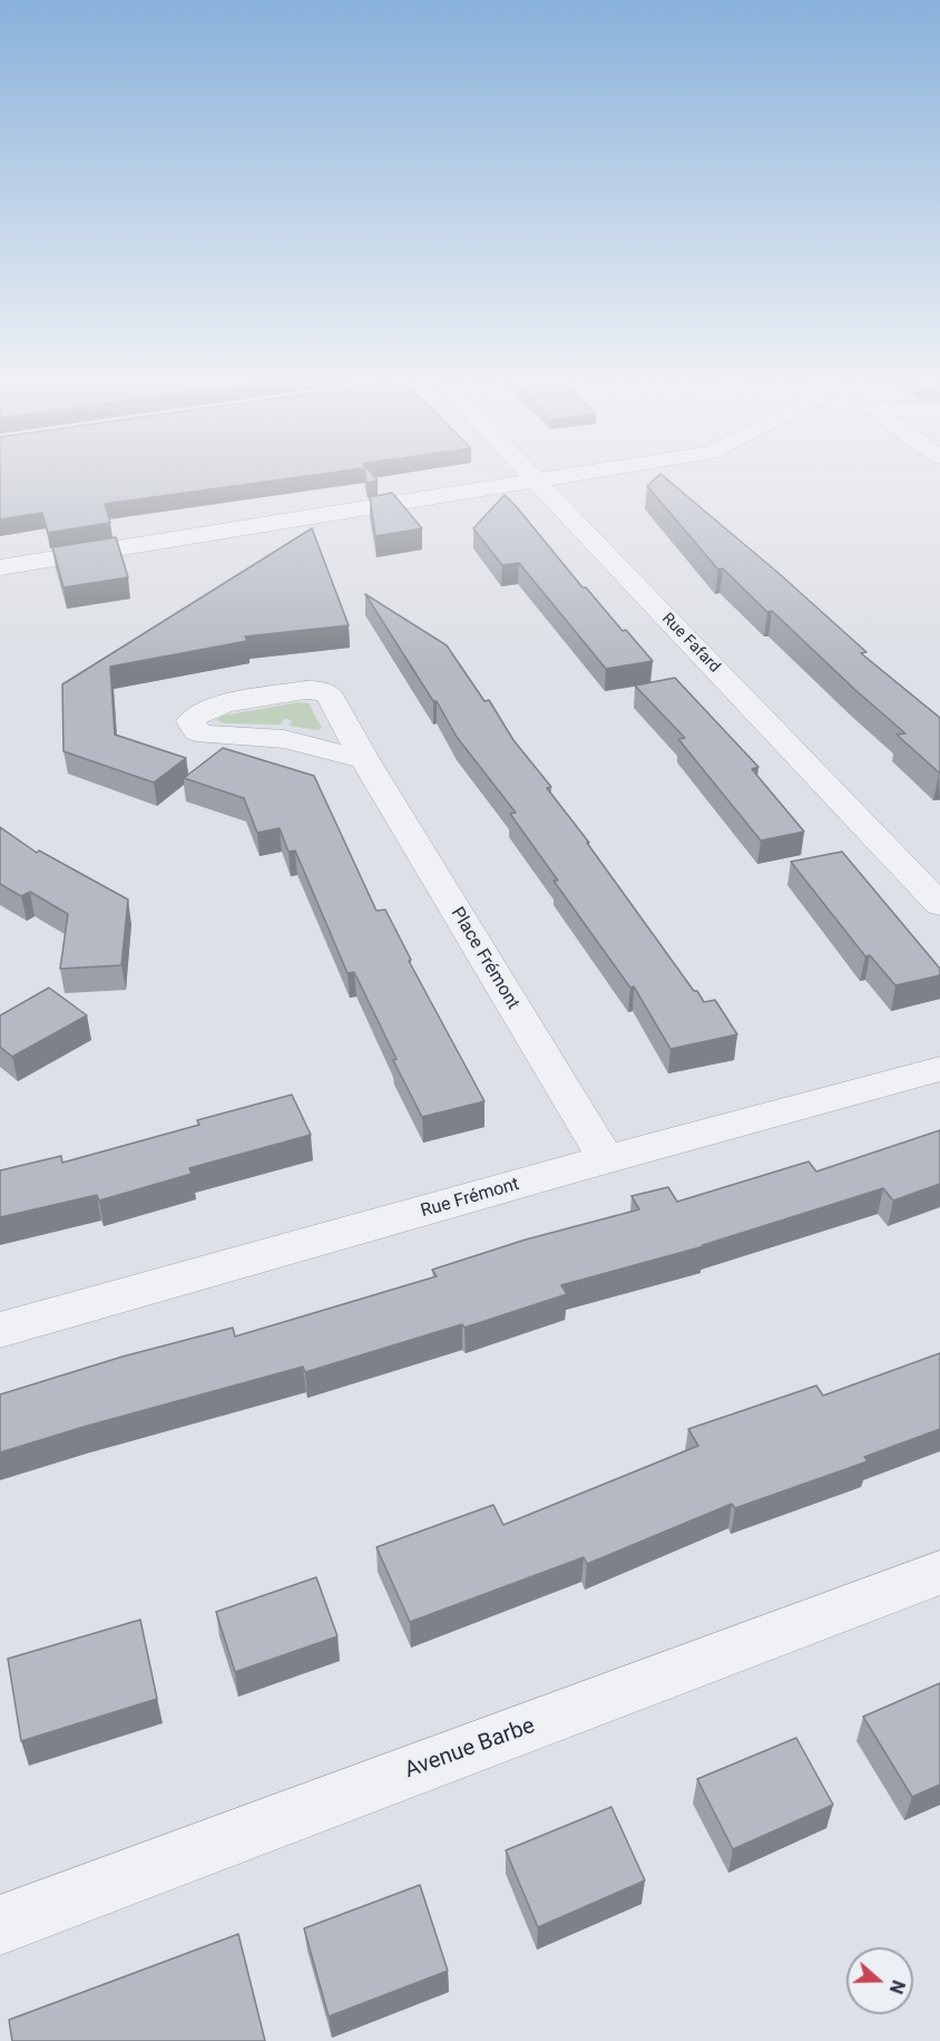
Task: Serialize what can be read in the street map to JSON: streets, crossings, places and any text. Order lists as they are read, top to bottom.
{
  "streets": {
    "street": [
      "Rue Fafard",
      "Place Frémont",
      "Rue Frémont",
      "Avenue Barbe"
    ]
  },
  "crossings": [
    ["Place Frémont", "Rue Frémont"]
  ],
  "north": "right"
}
